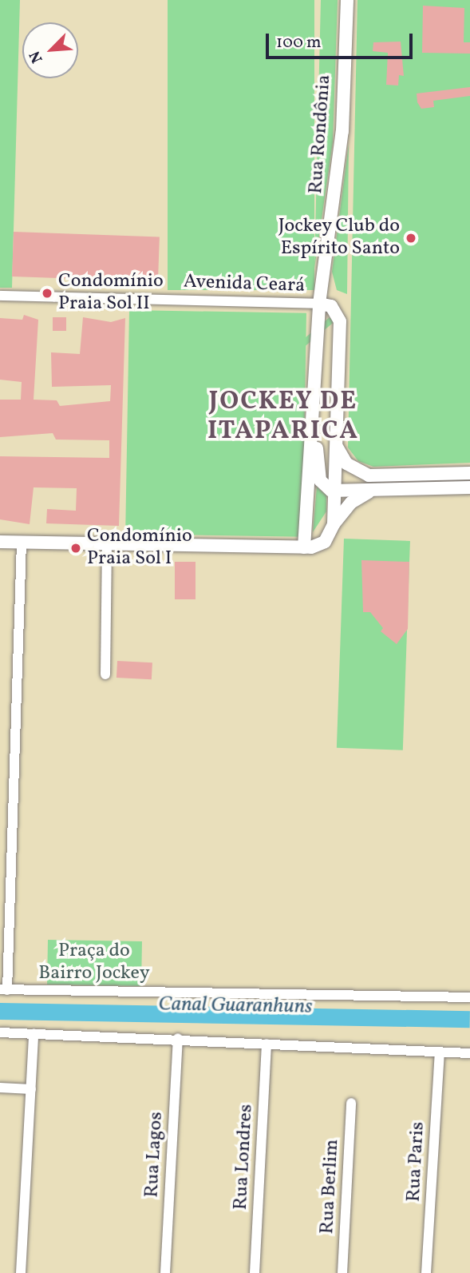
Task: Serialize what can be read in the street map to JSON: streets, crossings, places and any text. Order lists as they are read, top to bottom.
{
  "streets": {
    "street": [
      "Rua Rondônia",
      "Avenida Ceará",
      "Rua Lagos",
      "Rua Londres",
      "Rua Paris",
      "Rua Berlim"
    ]
  },
  "crossings": [
    ["Rua Rondônia", "Avenida Ceará"]
  ],
  "districts": ["JOCKEY DE ITAPARICA"],
  "water": ["Canal Guaranhuns"],
  "parks": ["Praça do Bairro Jockey"],
  "places": ["Jockey Club do Espírito Santo", "Condomínio Praia Sol II", "Condomínio Praia Sol I"],
  "scale_bar": "100 m",
  "north": "bottom left"
}
